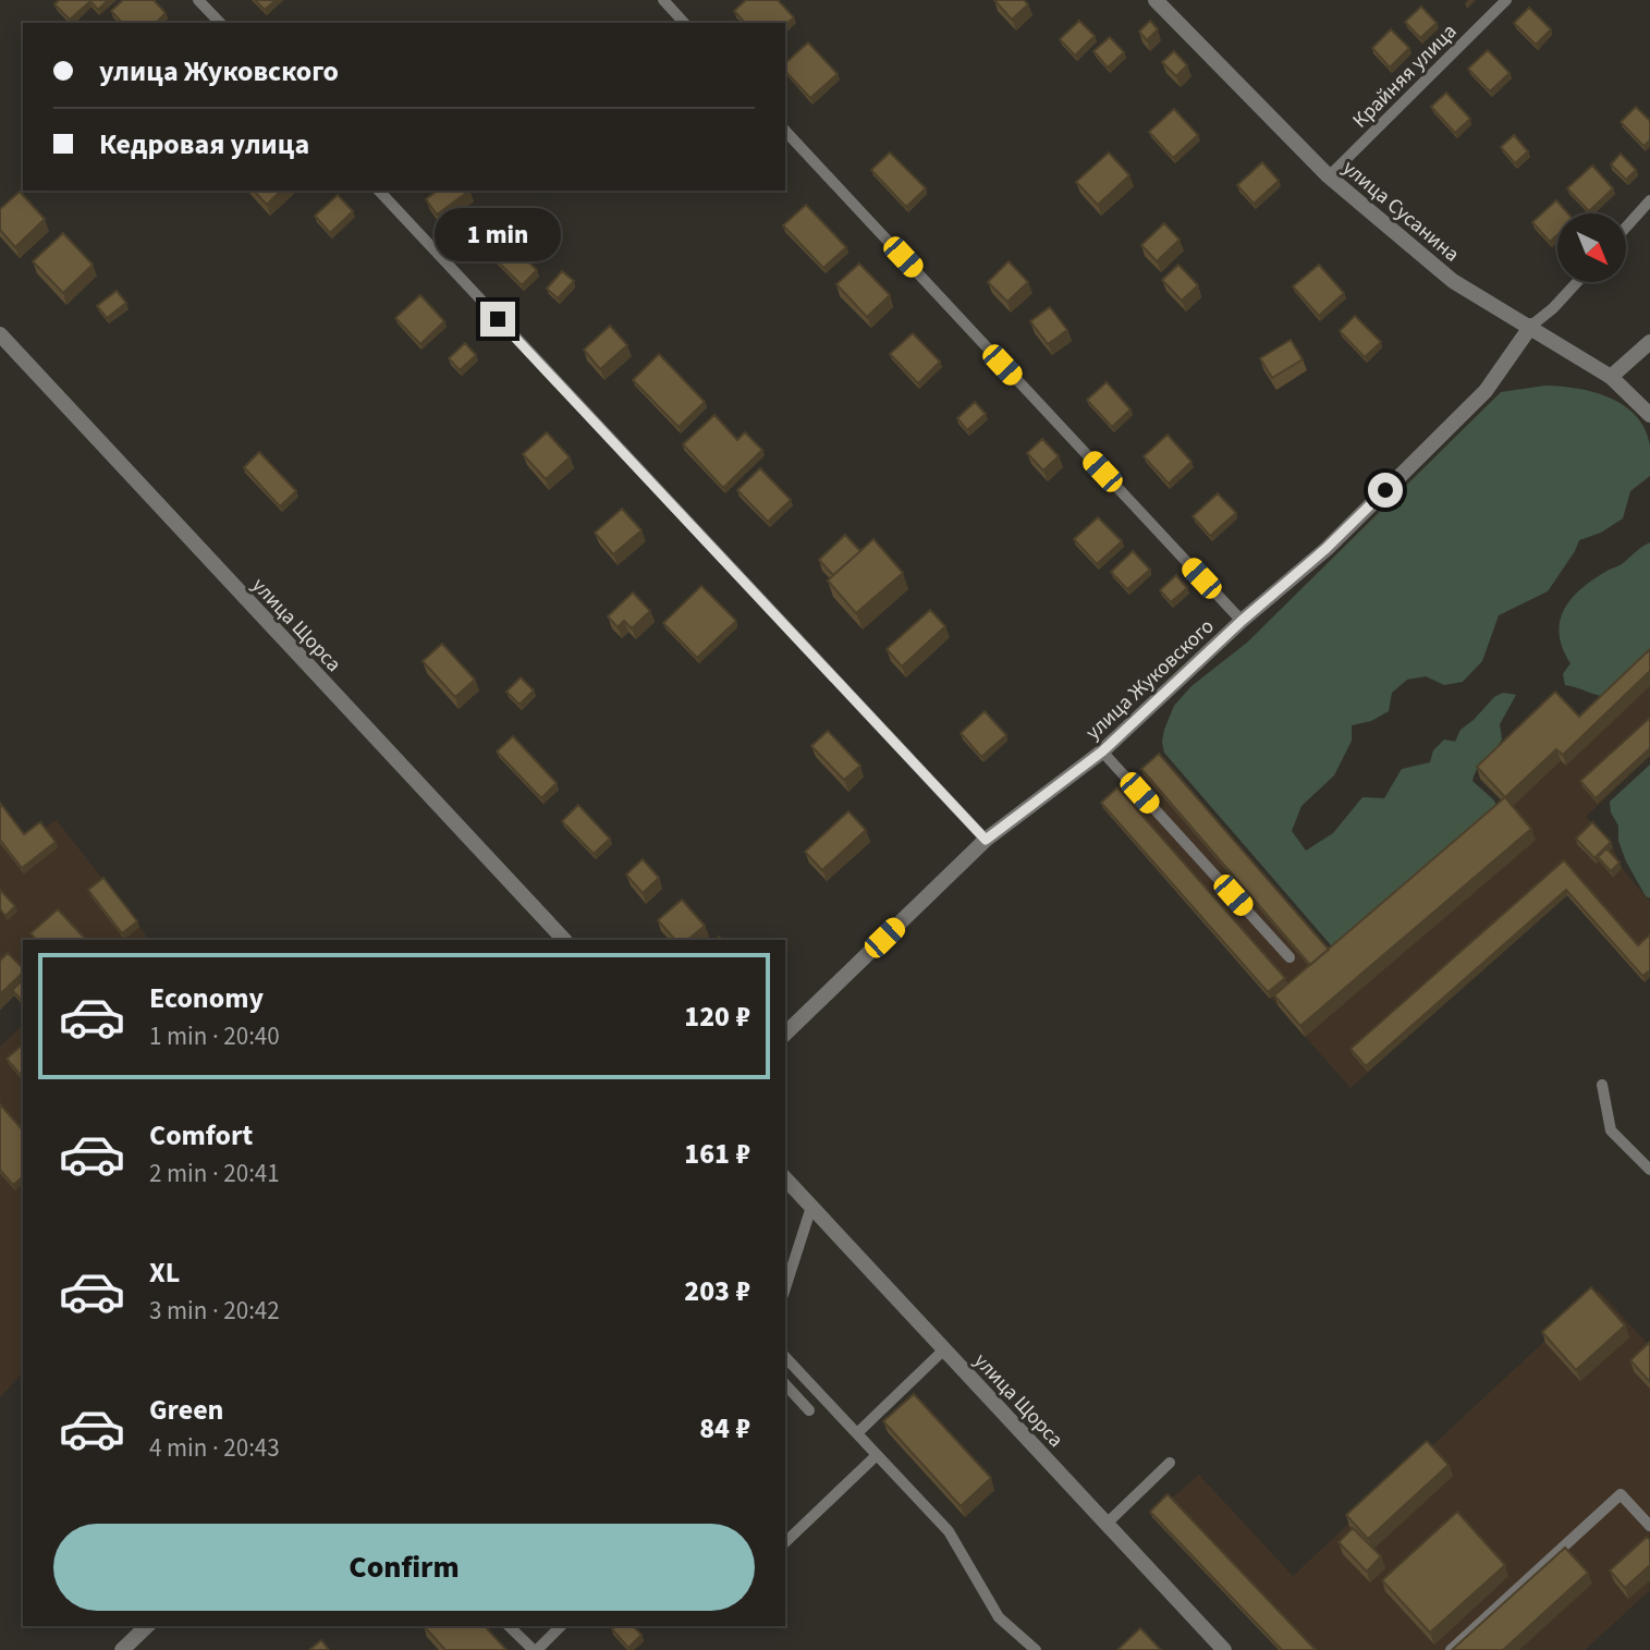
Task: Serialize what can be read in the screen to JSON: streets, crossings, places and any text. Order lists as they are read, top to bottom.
{
  "streets": {
    "street": ["улица Сусанина", "улица Щорса", "улица Жуковского"],
    "lane": ["Крайняя улица"]
  },
  "crossings": [
    ["Крайняя улица", "улица Сусанина"],
    ["улица Сусанина", "улица Жуковского"]
  ],
  "north": "bottom right",
  "page": {
    "banner": ["улица Жуковского", "Кедровая улица"],
    "bubble": "1 min",
    "list": [
      {
        "name": "Economy",
        "note": "1 min · 20:40",
        "value": "120 ₽"
      },
      {
        "name": "Comfort",
        "note": "2 min · 20:41",
        "value": "161 ₽"
      },
      {
        "name": "XL",
        "note": "3 min · 20:42",
        "value": "203 ₽"
      },
      {
        "name": "Green",
        "note": "4 min · 20:43",
        "value": "84 ₽"
      }
    ],
    "buttons": "Confirm"
  }
}
